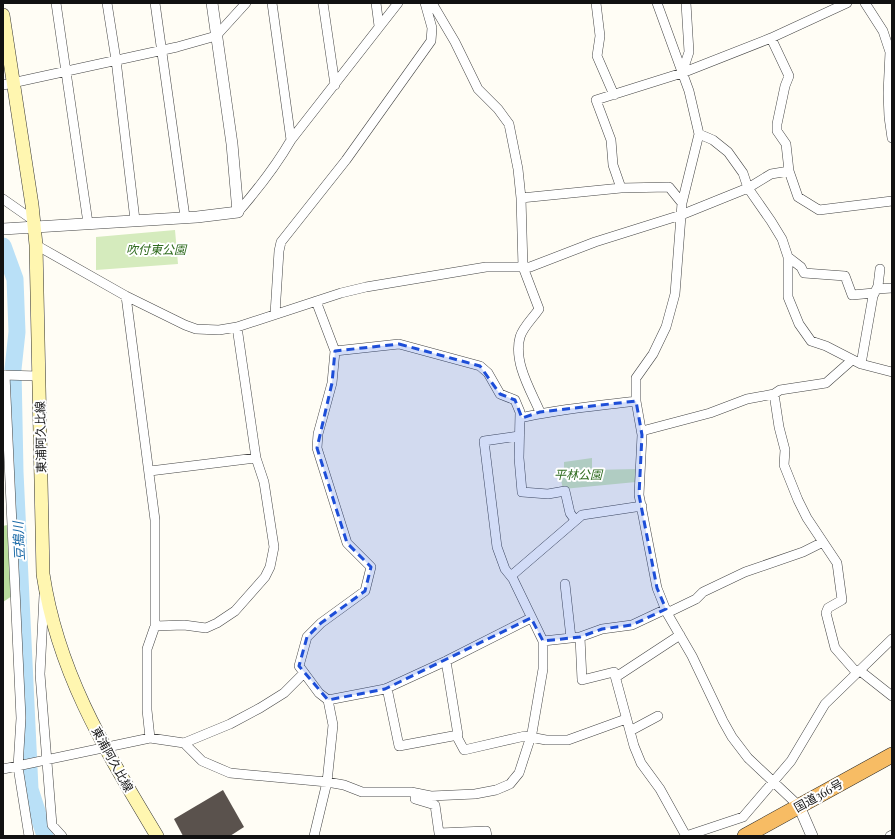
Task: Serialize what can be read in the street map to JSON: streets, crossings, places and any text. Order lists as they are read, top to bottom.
{
  "streets": {
    "highway": ["国道366号"],
    "main road": ["東浦阿久比線"]
  },
  "water": ["豆搗川"],
  "parks": ["吹付東公園", "平林公園"]
}
